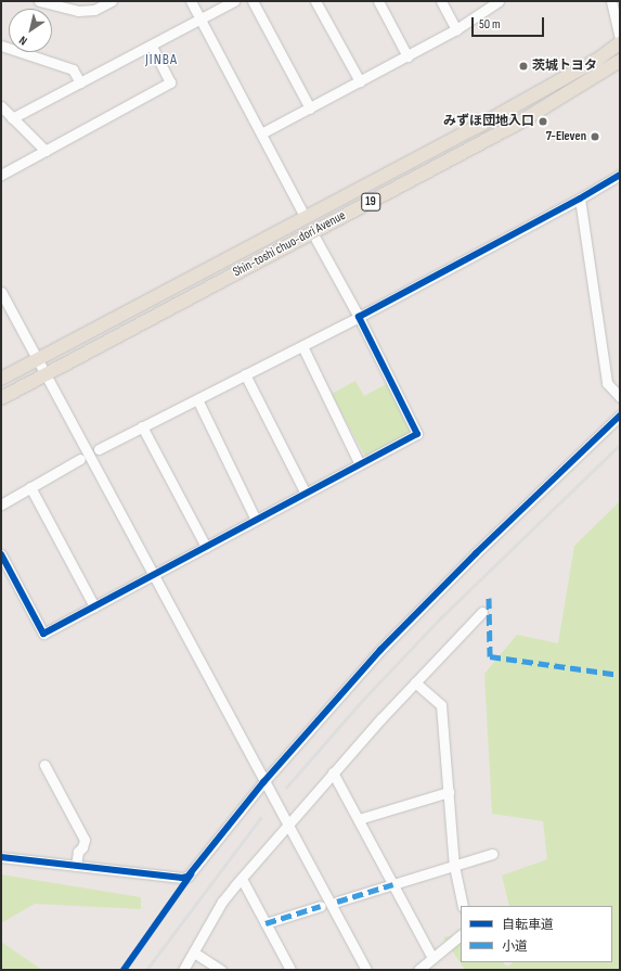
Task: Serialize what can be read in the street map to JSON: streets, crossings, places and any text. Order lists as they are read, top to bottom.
{
  "streets": {
    "main road": ["19", "Shin-toshi chuo-dori Avenue"]
  },
  "districts": ["JINBA"],
  "places": ["茨城トヨタ", "みずほ団地入口", "7-Eleven"],
  "legend": ["自転車道", "小道"],
  "scale_bar": "50 m",
  "north": "bottom left"
}
